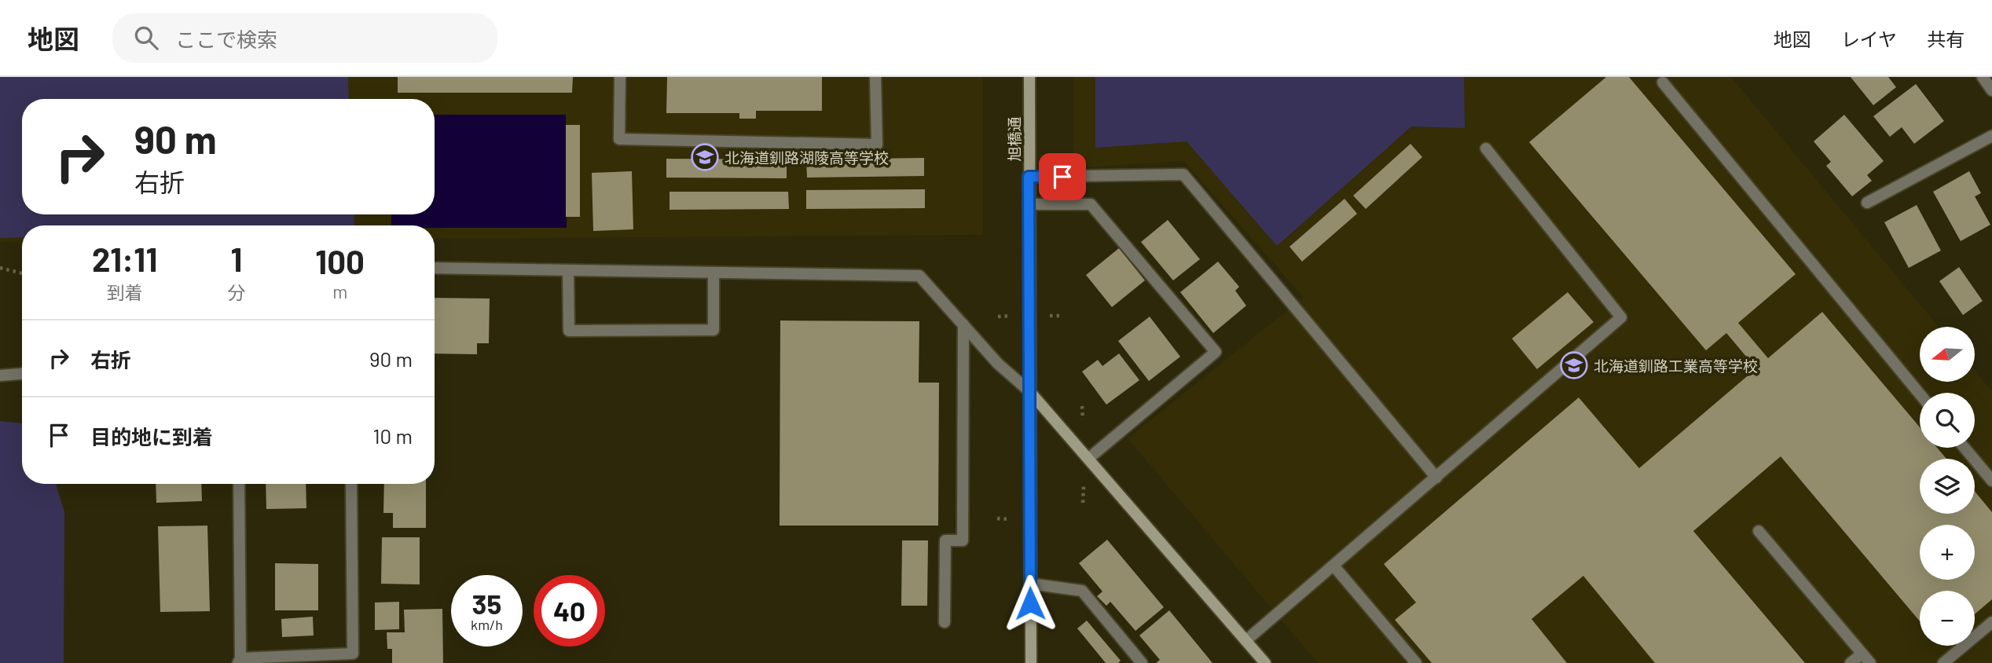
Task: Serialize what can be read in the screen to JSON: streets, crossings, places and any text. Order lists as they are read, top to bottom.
{
  "streets": {
    "street": ["旭橋通"]
  },
  "places": {
    "school or university": ["北海道釧路湖陵高等学校", "北海道釧路工業高等学校"]
  },
  "north": "left",
  "page": {
    "header": "地図",
    "search": "ここで検索",
    "nav": ["地図", "レイヤ", "共有"],
    "turn": ["90 m", "右折"],
    "eta": [
      "21:11",
      "到着",
      "1",
      "分",
      "100",
      "m"
    ],
    "list": [
      {
        "name": "右折",
        "value": "90 m"
      },
      {
        "name": "目的地に到着",
        "value": "10 m"
      }
    ],
    "map_buttons": ["+", "−"],
    "speed": "35 km/h",
    "limit": "40"
  }
}
